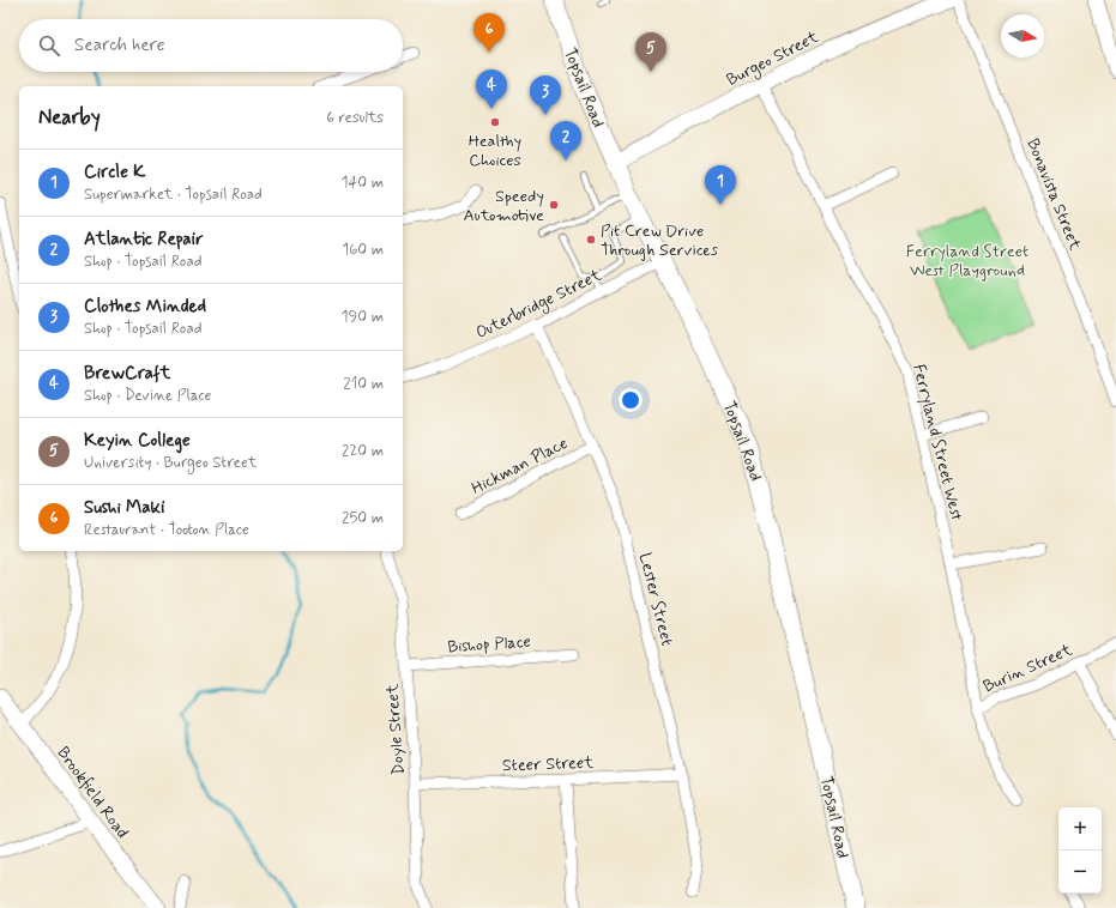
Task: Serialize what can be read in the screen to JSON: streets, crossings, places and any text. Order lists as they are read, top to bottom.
{
  "streets": {
    "main road": ["Topsail Road"],
    "street": [
      "Burgeo Street",
      "Bonavista Street",
      "Outerbridge Street",
      "Ferryland Street West",
      "Hickman Place",
      "Lester Street",
      "Bishop Place",
      "Burin Street",
      "Doyle Street",
      "Steer Street",
      "Brookfield Road"
    ]
  },
  "crossings": [
    ["Burgeo Street", "Topsail Road"],
    ["Burgeo Street", "Ferryland Street West"],
    ["Topsail Road", "Outerbridge Street"],
    ["Outerbridge Street", "Lester Street"],
    ["Ferryland Street West", "Burin Street"],
    ["Hickman Place", "Lester Street"],
    ["Lester Street", "Steer Street"],
    ["Bishop Place", "Doyle Street"],
    ["Doyle Street", "Steer Street"]
  ],
  "parks": ["Ferryland Street West Playground"],
  "places": ["Healthy Choices", "Speedy Automotive", "Pit Crew Drive Through Services"],
  "north": "right",
  "page": {
    "pins": [
      "6",
      "5",
      "4",
      "3",
      "2",
      "1"
    ],
    "search": "Search here",
    "heading": ["Nearby", "6 results"],
    "list": [
      {
        "mark": "1",
        "name": "Circle K",
        "note": "Supermarket · Topsail Road",
        "value": "140 m"
      },
      {
        "mark": "2",
        "name": "Atlantic Repair",
        "note": "Shop · Topsail Road",
        "value": "160 m"
      },
      {
        "mark": "3",
        "name": "Clothes Minded",
        "note": "Shop · Topsail Road",
        "value": "190 m"
      },
      {
        "mark": "4",
        "name": "BrewCraft",
        "note": "Shop · Devine Place",
        "value": "210 m"
      },
      {
        "mark": "5",
        "name": "Keyin College",
        "note": "University · Burgeo Street",
        "value": "220 m"
      },
      {
        "mark": "6",
        "name": "Sushi Maki",
        "note": "Restaurant · Tooton Place",
        "value": "250 m"
      }
    ],
    "map_buttons": ["+", "−"]
  }
}
